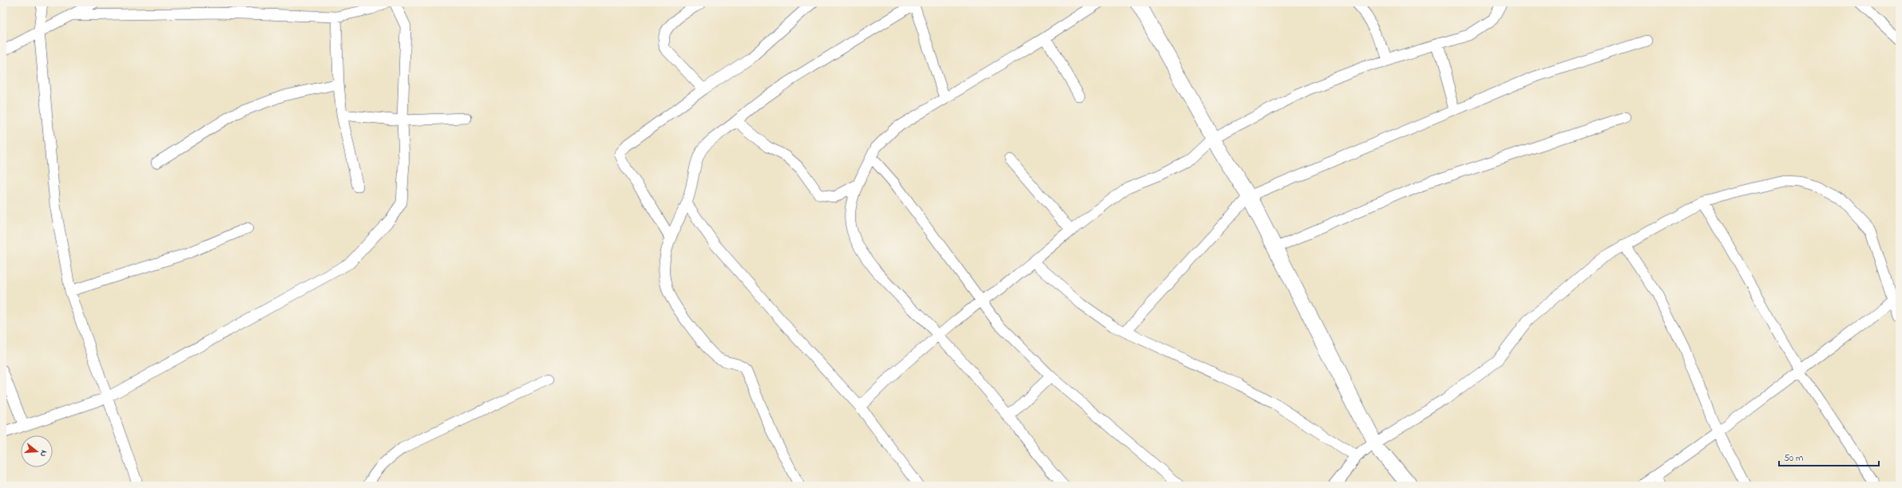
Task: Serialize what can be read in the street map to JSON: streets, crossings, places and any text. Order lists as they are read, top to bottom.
{
  "scale_bar": "50 m",
  "north": "right"
}
